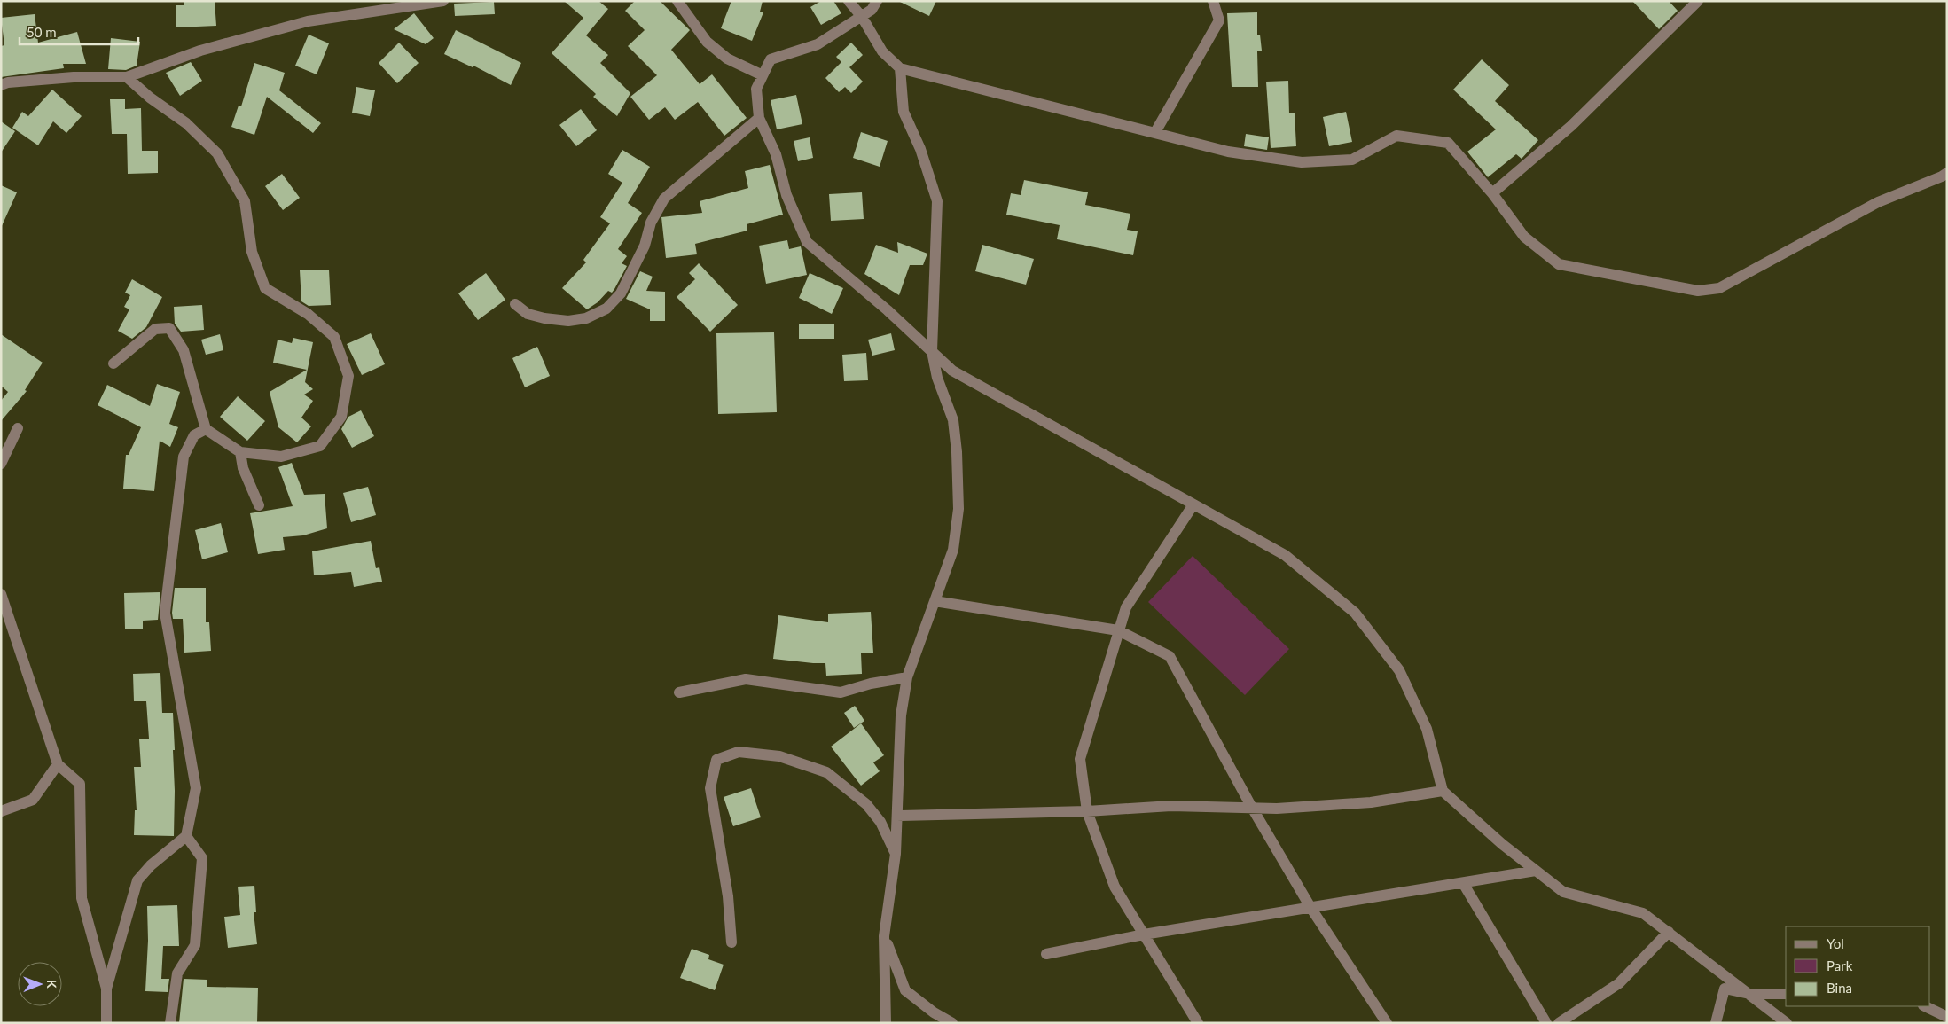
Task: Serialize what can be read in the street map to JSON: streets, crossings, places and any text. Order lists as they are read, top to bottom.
{
  "legend": ["Yol", "Park", "Bina"],
  "scale_bar": "50 m",
  "north": "right"
}
